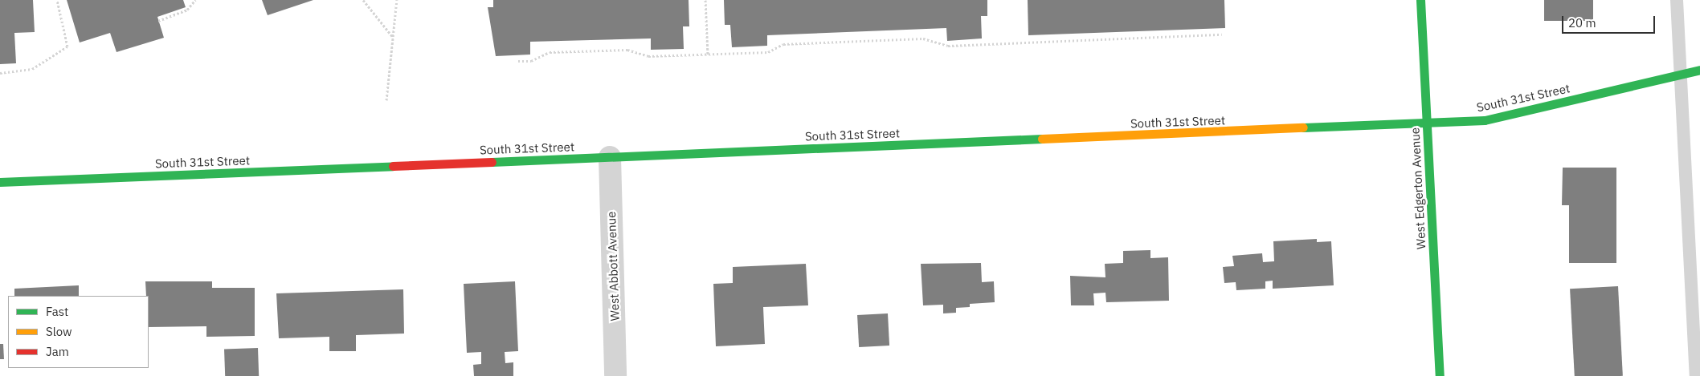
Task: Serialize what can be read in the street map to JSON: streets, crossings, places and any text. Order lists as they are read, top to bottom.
{
  "streets": {
    "street": ["South 31st Street", "West Edgerton Avenue", "West Abbott Avenue"]
  },
  "crossings": [
    ["South 31st Street", "West Edgerton Avenue"],
    ["South 31st Street", "West Abbott Avenue"]
  ],
  "legend": ["Fast", "Slow", "Jam"],
  "scale_bar": "20 m"
}
